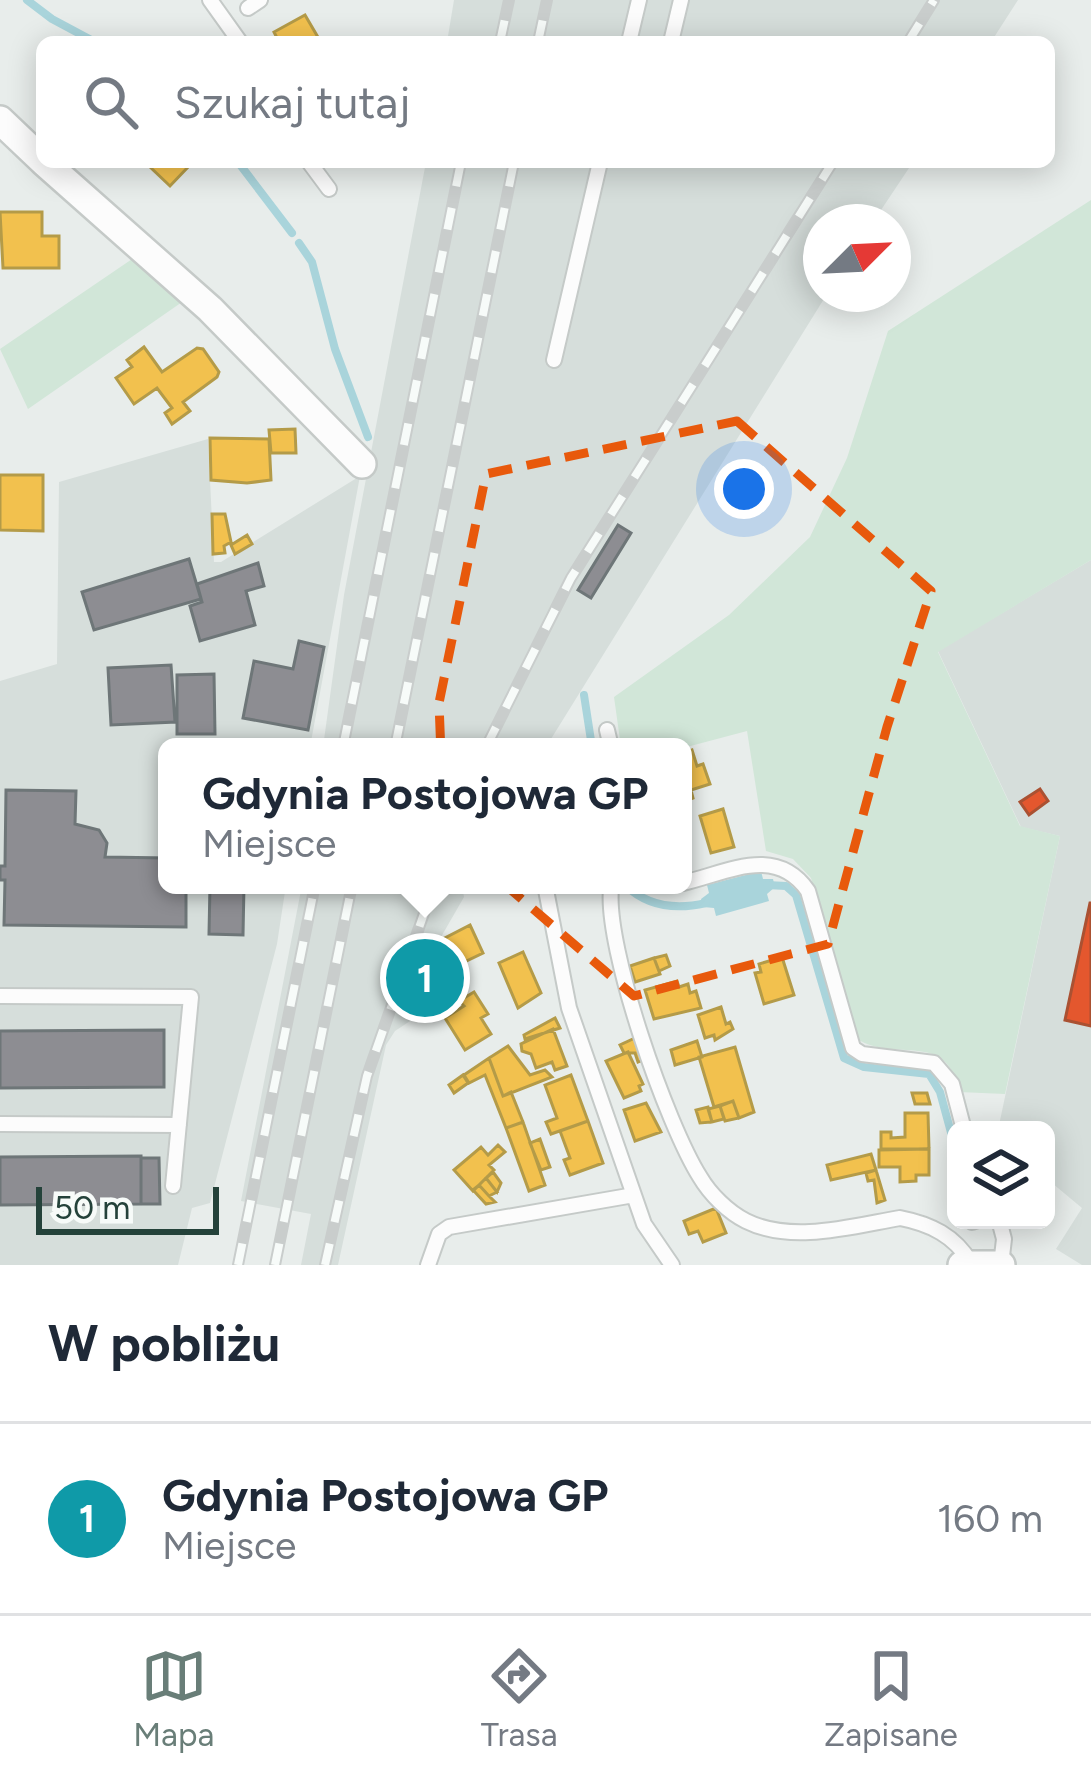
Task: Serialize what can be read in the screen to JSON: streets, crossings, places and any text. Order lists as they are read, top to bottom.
{
  "scale_bar": "50 m",
  "north": "top right",
  "page": {
    "search": "Szukaj tutaj",
    "popup": ["Gdynia Postojowa GP", "Miejsce"],
    "pins": "1",
    "scale": "50 m",
    "heading": "W pobliżu",
    "list": [
      {
        "mark": "1",
        "name": "Gdynia Postojowa GP",
        "note": "Miejsce",
        "value": "160 m"
      }
    ],
    "nav": ["Mapa", "Trasa", "Zapisane"]
  }
}
